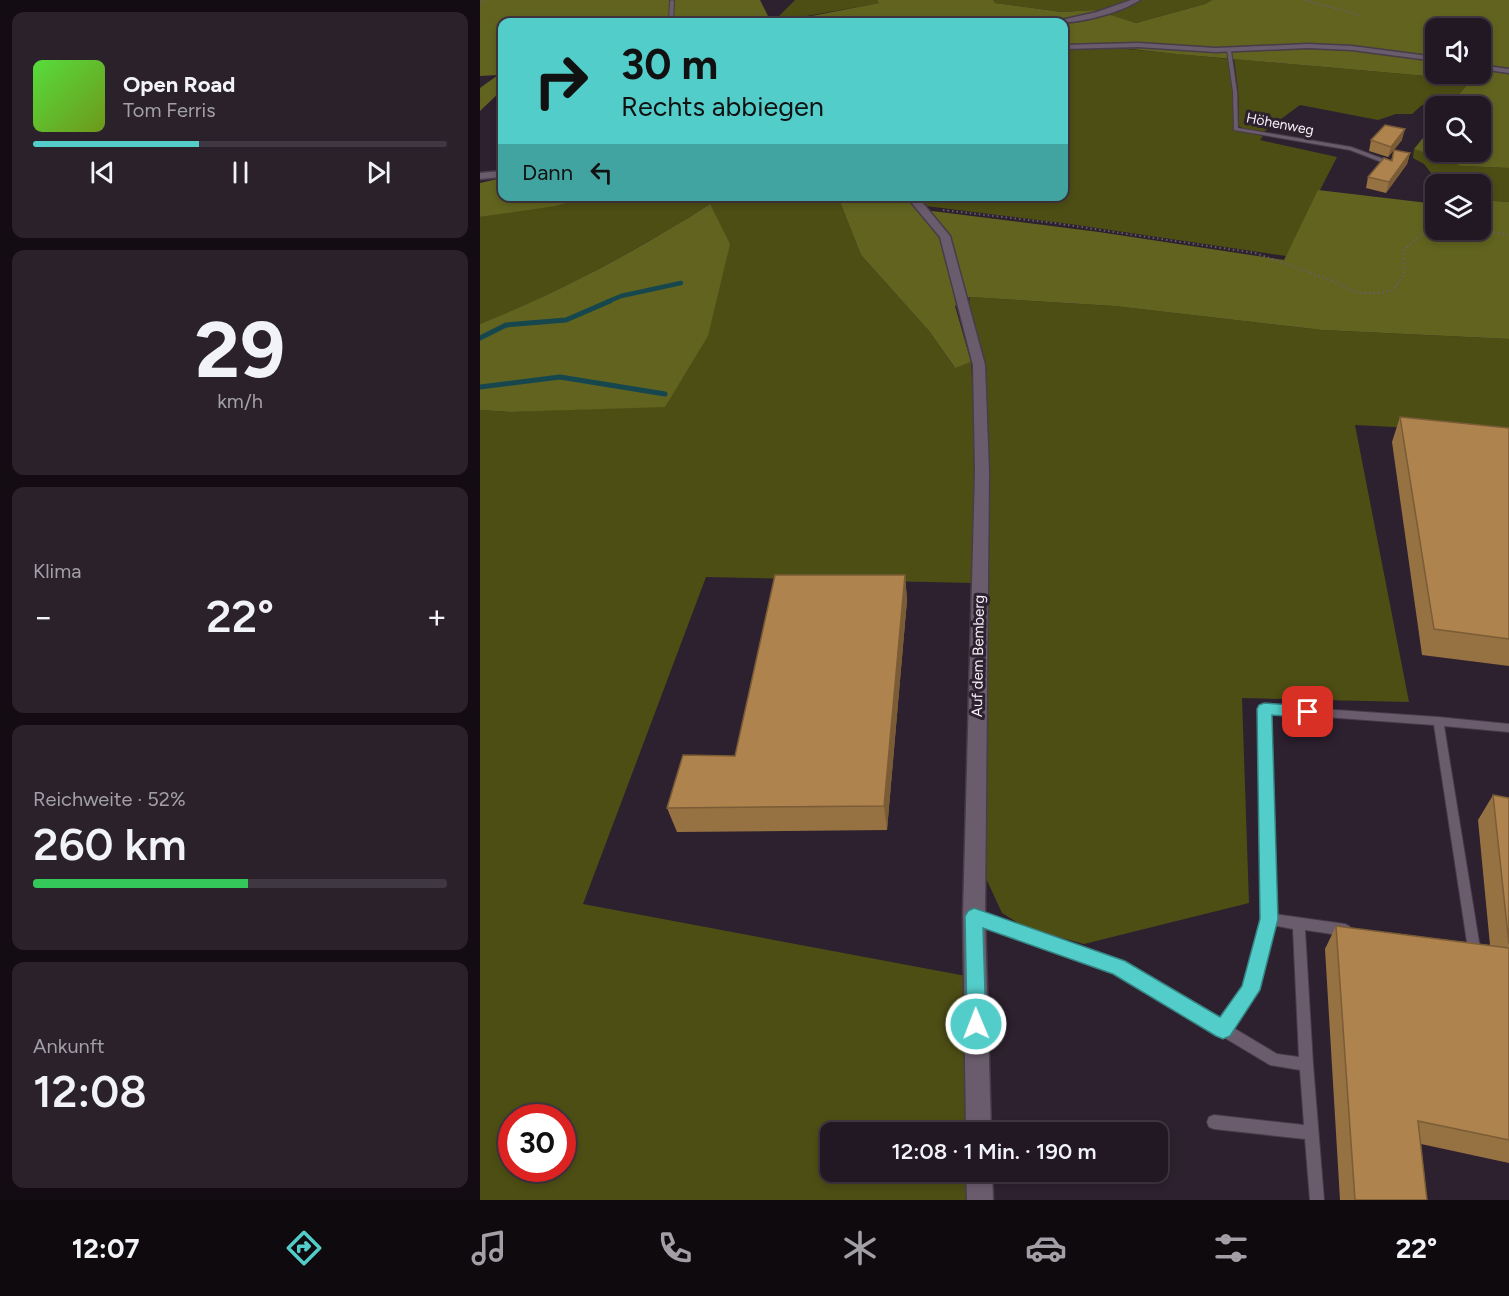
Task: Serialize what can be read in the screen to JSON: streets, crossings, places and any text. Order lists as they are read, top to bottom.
{
  "streets": {
    "street": ["Auf dem Bemberg"],
    "lane": ["Höhenweg"]
  },
  "page": {
    "turn": ["30 m", "Rechts abbiegen"],
    "song": ["Open Road", "Tom Ferris"],
    "then": "Dann",
    "tile": [
      ["29", "km/h"],
      "Klima",
      ["Reichweite · 52%", "260 km"],
      ["Ankunft", "12:08"]
    ],
    "heat": ["−", "22°", "+"],
    "limit": "30",
    "trip": "12:08 · 1 Min. · 190 m",
    "tabs": ["12:07", "22°"]
  }
}
